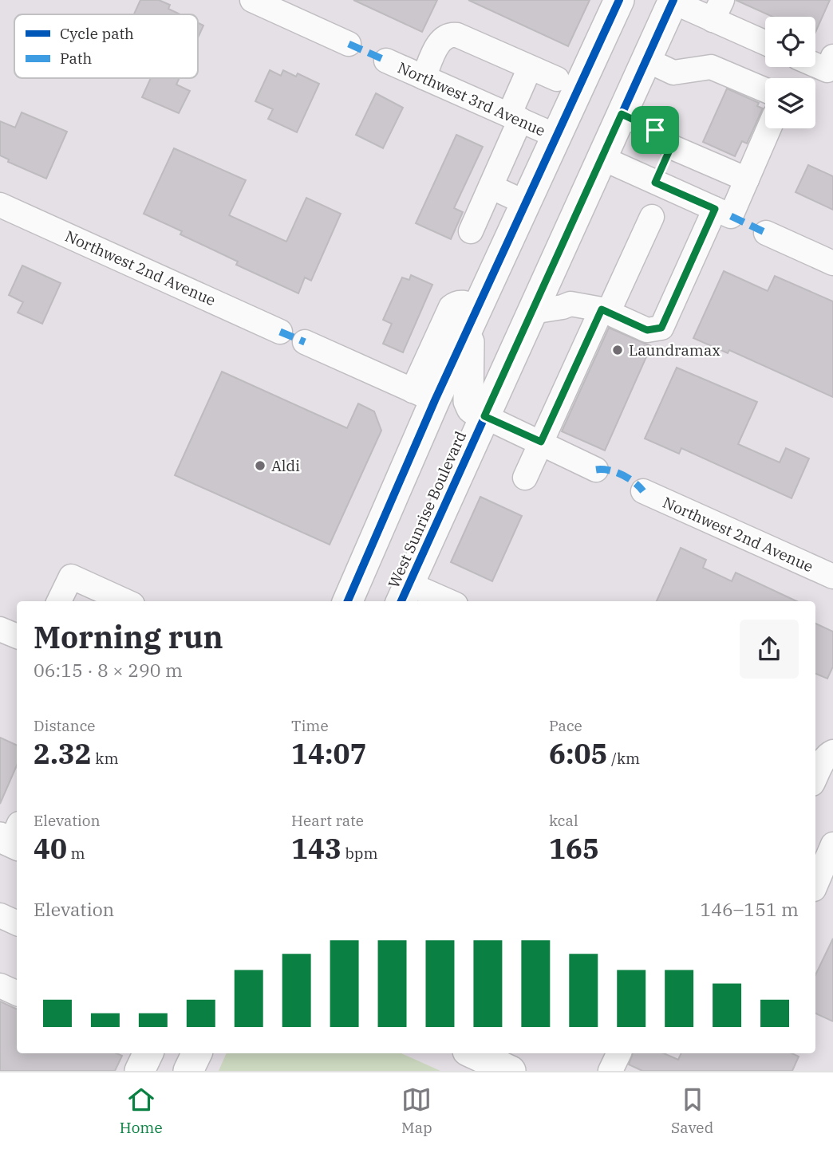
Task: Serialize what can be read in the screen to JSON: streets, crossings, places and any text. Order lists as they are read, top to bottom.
{
  "streets": {
    "main road": ["West Sunrise Boulevard"],
    "street": ["Northwest 3rd Avenue", "Northwest 2nd Avenue"]
  },
  "places": ["Laundramax", "Aldi"],
  "legend": ["Cycle path", "Path"],
  "page": {
    "heading": ["Morning run", "06:15 · 8 × 290 m"],
    "stats": [
      ["Distance", "2.32 km"],
      ["Time", "14:07"],
      ["Pace", "6:05 /km"],
      ["Elevation", "40 m"],
      ["Heart rate", "143 bpm"],
      ["kcal", "165"]
    ],
    "chart": ["Elevation", "146–151 m"],
    "tabs": ["Home", "Map", "Saved"]
  }
}
